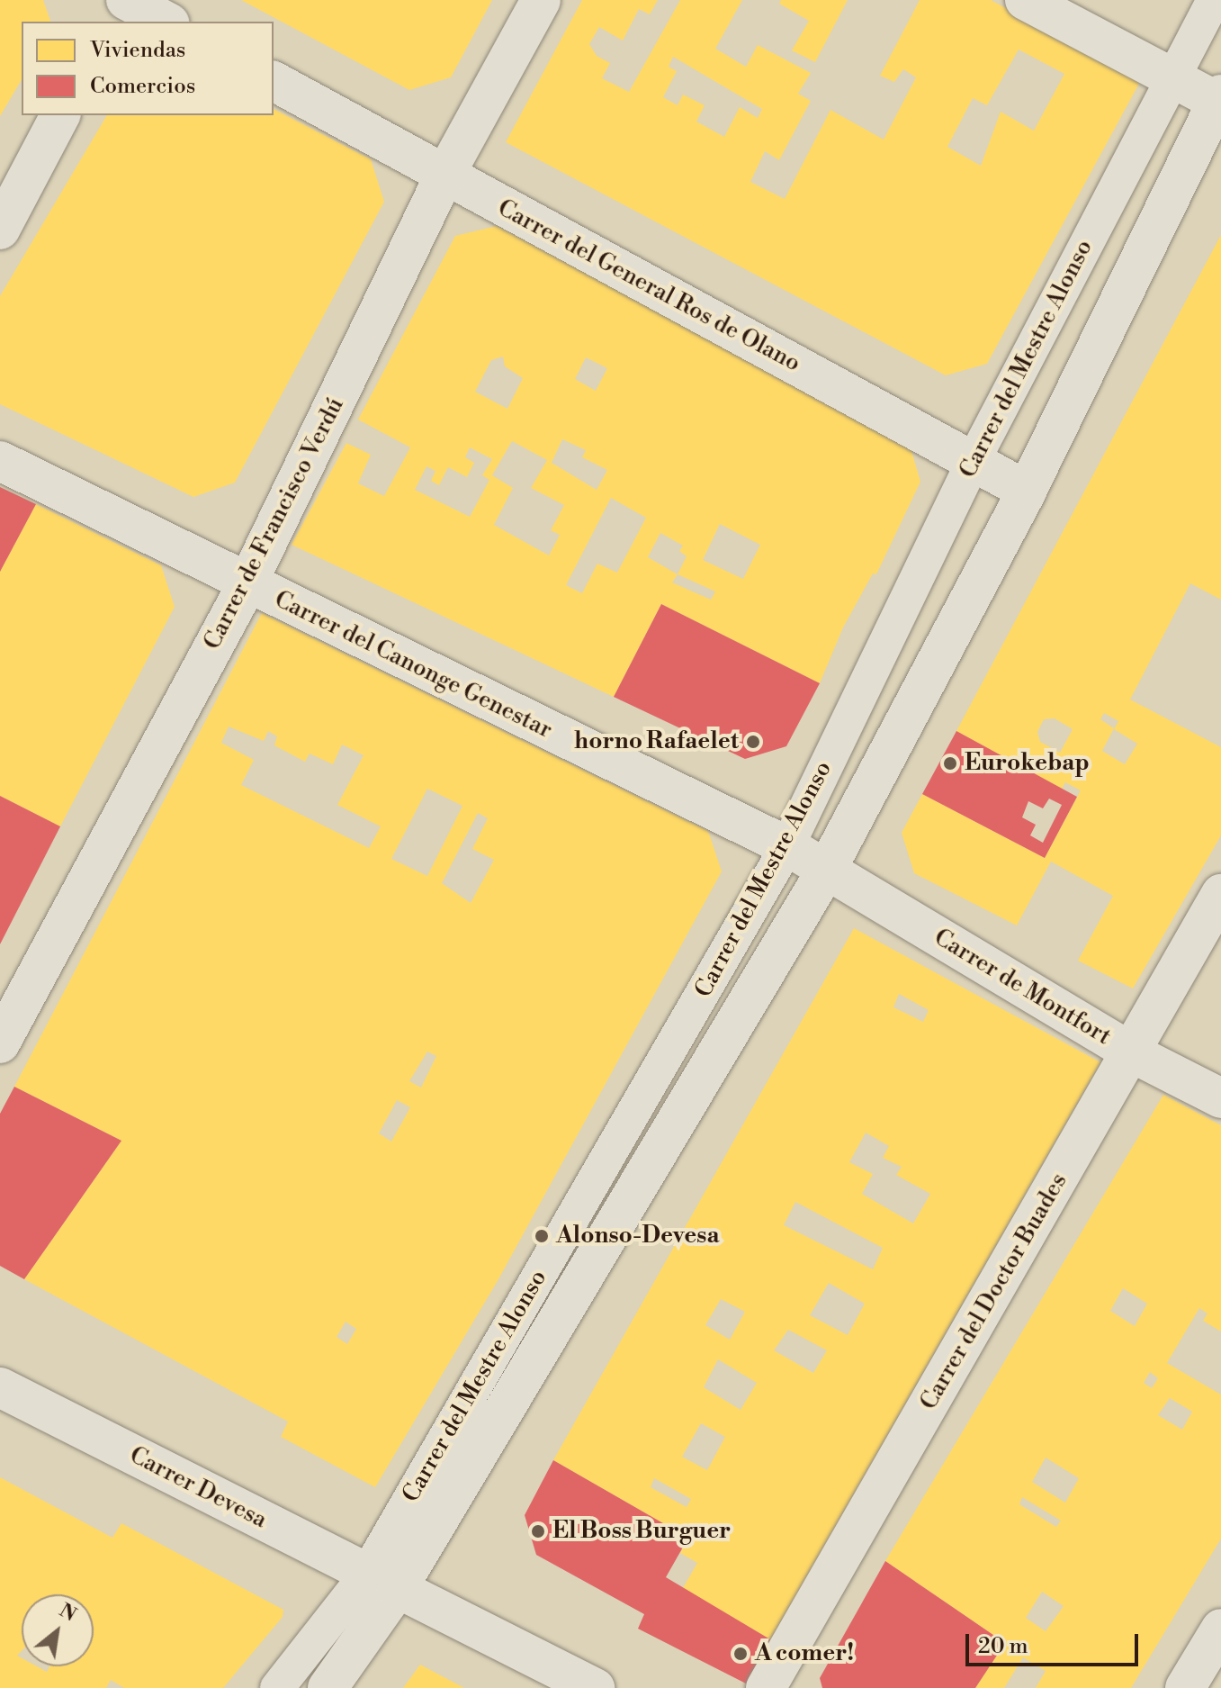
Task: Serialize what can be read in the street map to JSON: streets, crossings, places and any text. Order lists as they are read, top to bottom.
{
  "streets": {
    "street": [
      "Carrer del General Ros de Olano",
      "Carrer del Mestre Alonso",
      "Carrer de Francisco Verdú",
      "Carrer del Canonge Genestar",
      "Carrer de Montfort",
      "Carrer del Doctor Buades",
      "Carrer Devesa"
    ]
  },
  "crossings": [
    ["Carrer del General Ros de Olano", "Carrer del Mestre Alonso"],
    ["Carrer del General Ros de Olano", "Carrer de Francisco Verdú"],
    ["Carrer del Mestre Alonso", "Carrer del Canonge Genestar"],
    ["Carrer del Mestre Alonso", "Carrer de Montfort"],
    ["Carrer del Mestre Alonso", "Carrer Devesa"],
    ["Carrer de Francisco Verdú", "Carrer del Canonge Genestar"],
    ["Carrer del Canonge Genestar", "Carrer de Montfort"],
    ["Carrer de Montfort", "Carrer del Doctor Buades"]
  ],
  "places": [
    "horno Rafaelet",
    "Eurokebap",
    "Alonso-Devesa",
    "El Boss Burguer",
    "A comer!"
  ],
  "legend": ["Viviendas", "Comercios"],
  "scale_bar": "20 m",
  "north": "top right"
}
